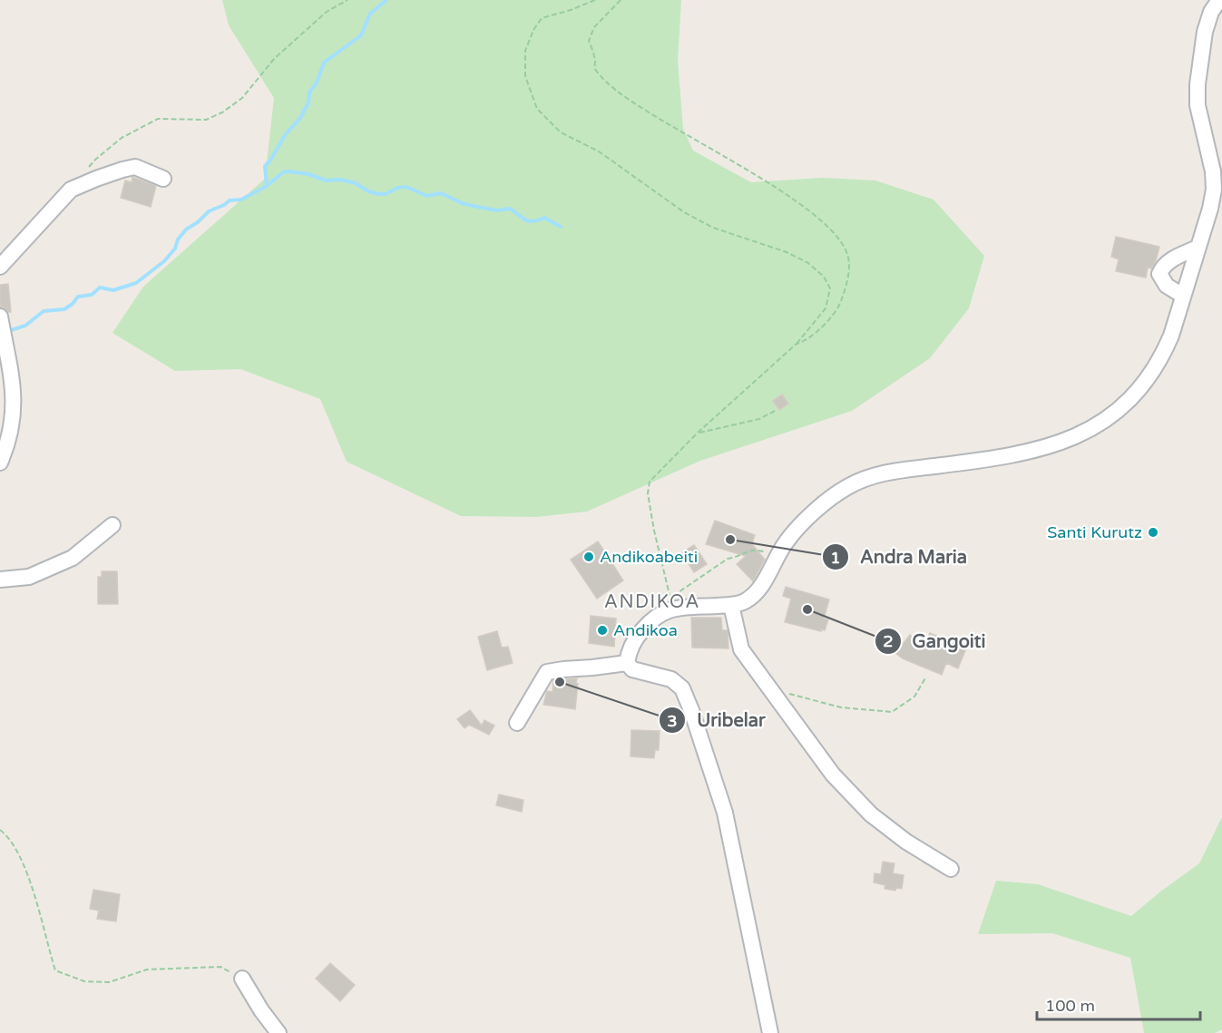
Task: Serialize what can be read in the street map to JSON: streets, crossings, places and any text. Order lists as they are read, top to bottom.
{
  "districts": ["ANDIKOA"],
  "places": [
    "Santi Kurutz",
    "Andra Maria",
    "Andikoabeiti",
    "Gangoiti",
    "Andikoa",
    "Uribelar"
  ],
  "scale_bar": "100 m"
}
